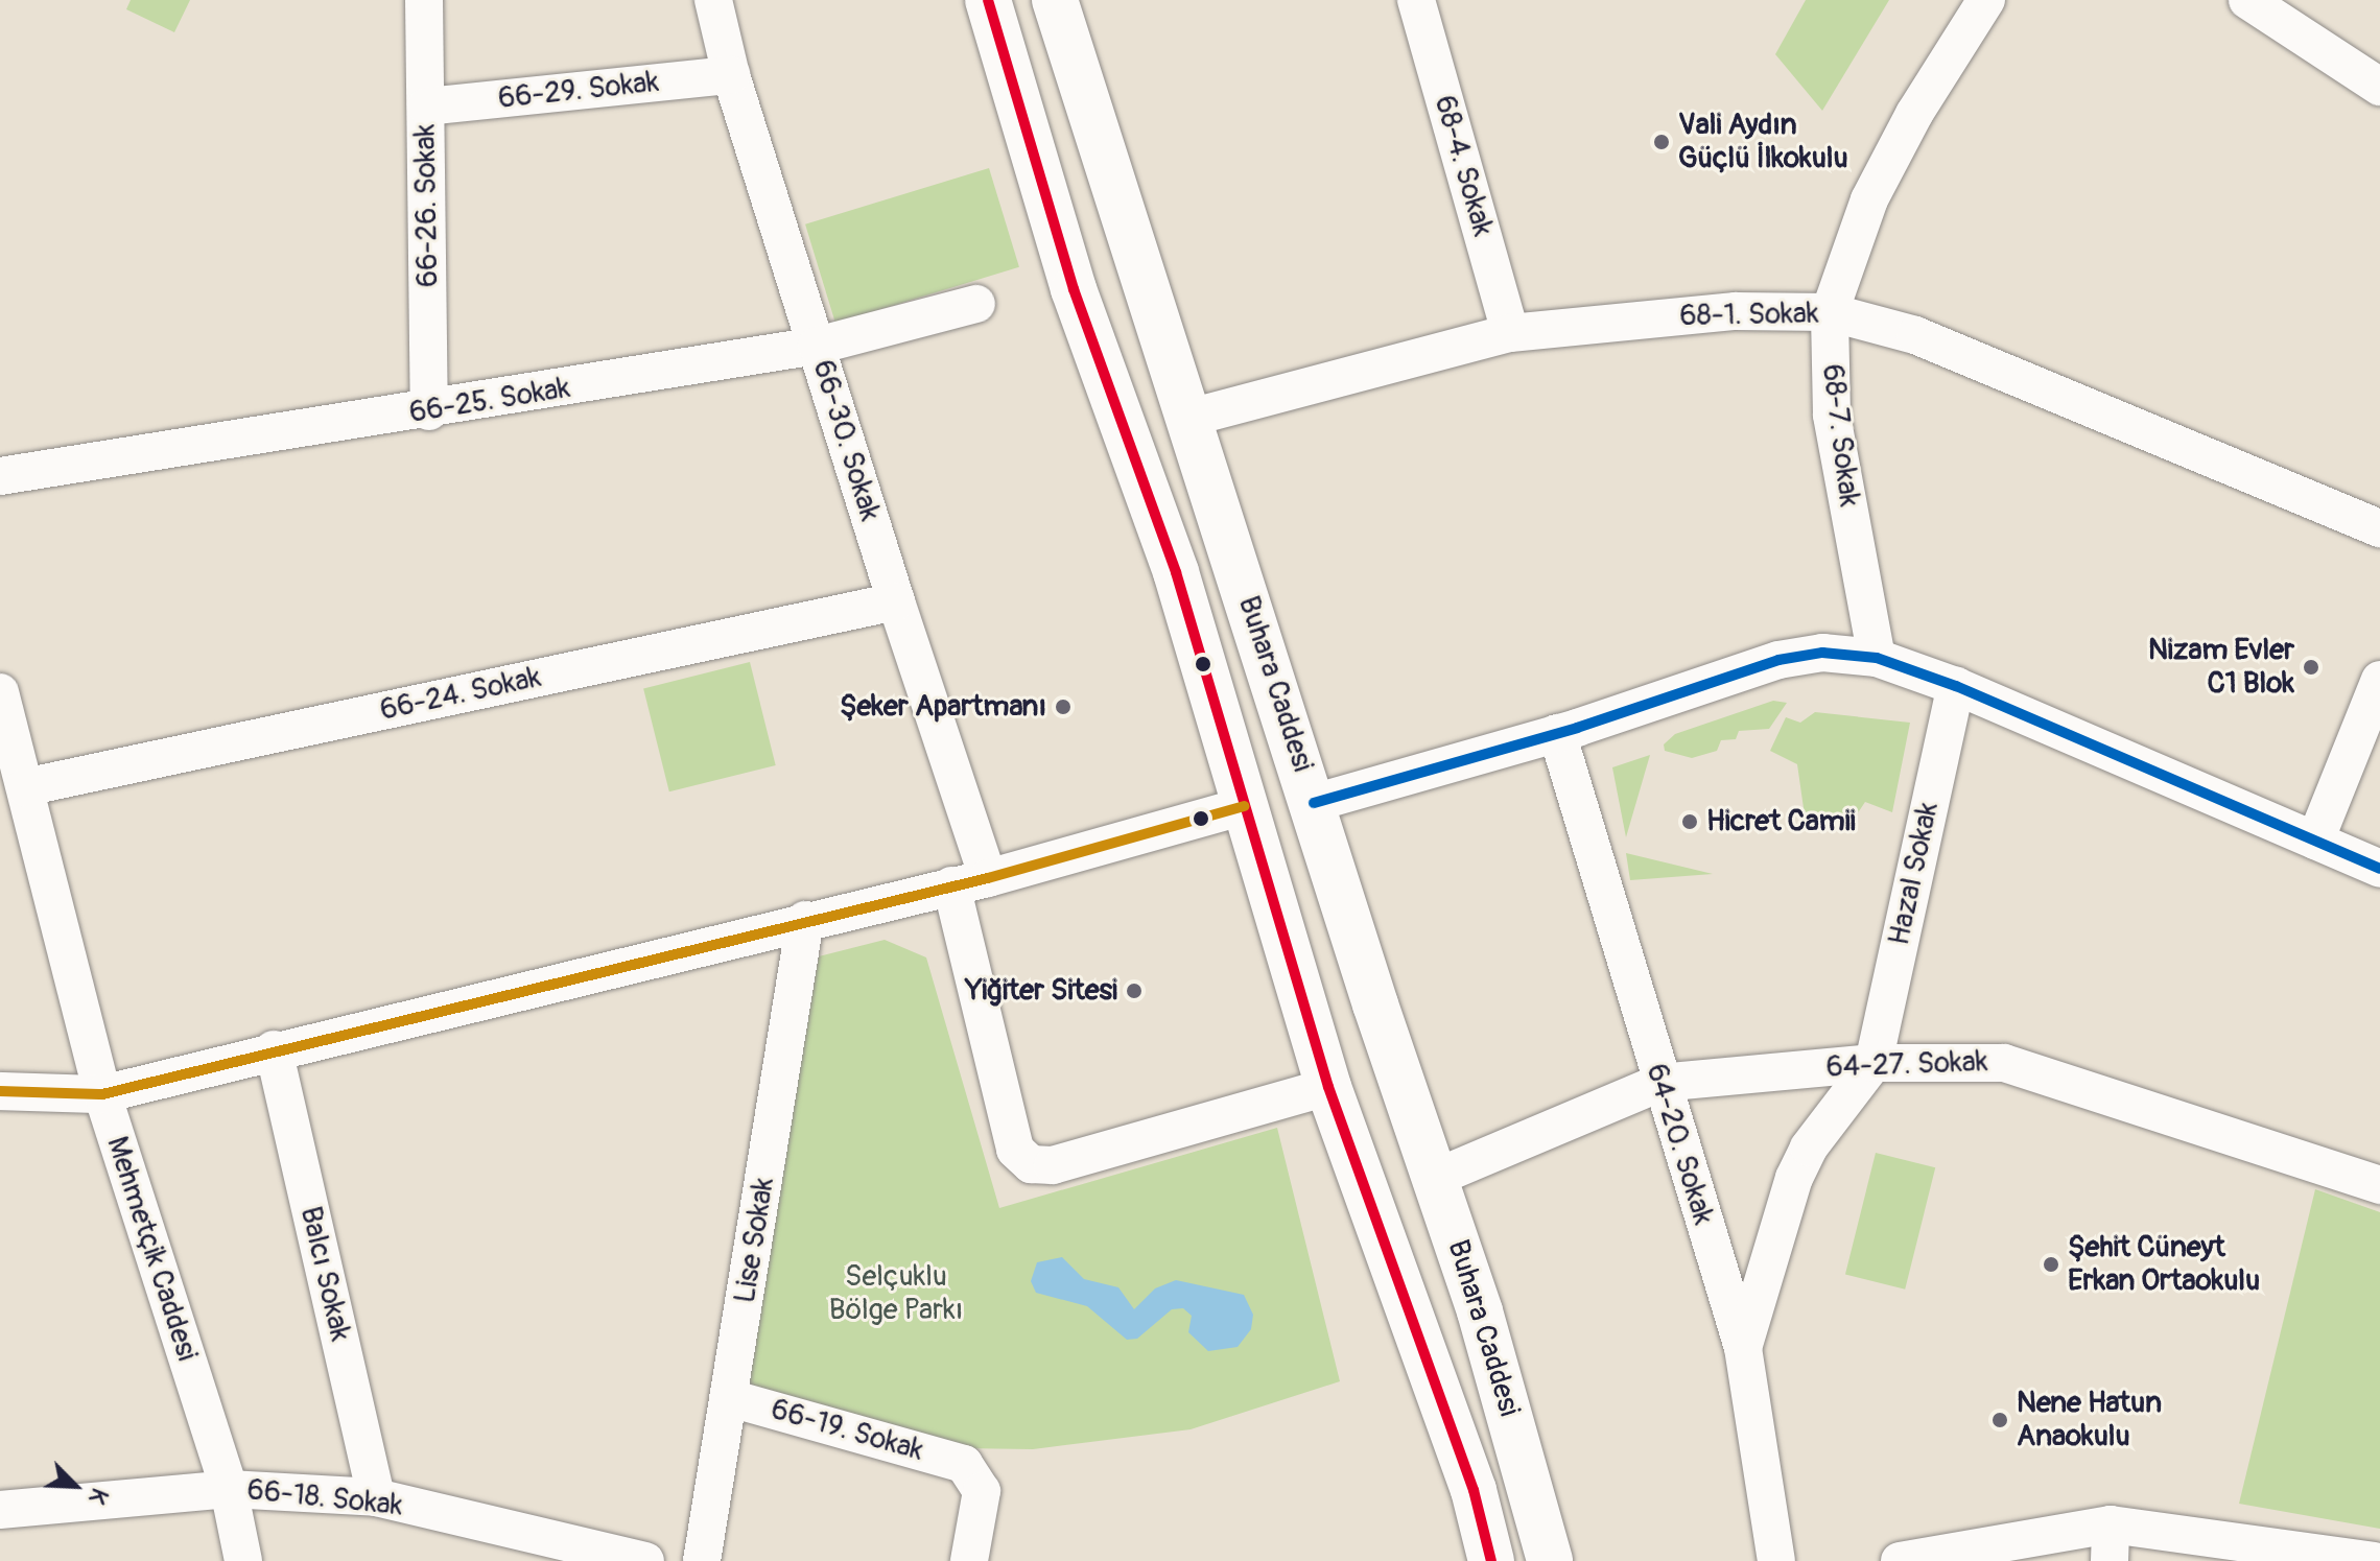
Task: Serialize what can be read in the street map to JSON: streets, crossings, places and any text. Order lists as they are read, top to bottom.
{
  "streets": {
    "main road": ["Buhara Caddesi"],
    "street": [
      "66-29. Sokak",
      "68-4. Sokak",
      "66-26. Sokak",
      "68-1. Sokak",
      "66-25. Sokak",
      "68-7. Sokak",
      "66-30. Sokak",
      "66-24. Sokak",
      "Hazal Sokak",
      "64-27. Sokak",
      "64-20. Sokak",
      "Lise Sokak",
      "Mehmetçik Caddesi",
      "Balcı Sokak",
      "66-19. Sokak",
      "66-18. Sokak"
    ]
  },
  "crossings": [
    ["66-29. Sokak", "66-26. Sokak"],
    ["66-29. Sokak", "66-30. Sokak"],
    ["68-4. Sokak", "68-1. Sokak"],
    ["66-26. Sokak", "66-25. Sokak"],
    ["68-1. Sokak", "68-7. Sokak"],
    ["68-1. Sokak", "Buhara Caddesi"],
    ["66-25. Sokak", "66-30. Sokak"],
    ["66-30. Sokak", "66-24. Sokak"],
    ["Buhara Caddesi", "64-27. Sokak"],
    ["66-24. Sokak", "Mehmetçik Caddesi"],
    ["Hazal Sokak", "64-27. Sokak"],
    ["64-27. Sokak", "64-20. Sokak"],
    ["Lise Sokak", "66-19. Sokak"],
    ["Mehmetçik Caddesi", "66-18. Sokak"],
    ["Balcı Sokak", "66-18. Sokak"]
  ],
  "parks": ["Selçuklu Bölge Parkı"],
  "places": [
    "Vali Aydın Güçlü İlkokulu",
    "Nizam Evler C1 Blok",
    "Şeker Apartmanı",
    "Hicret Camii",
    "Yiğiter Sitesi",
    "Şehit Cüneyt Erkan Ortaokulu",
    "Nene Hatun Anaokulu"
  ],
  "north": "bottom right"
}
